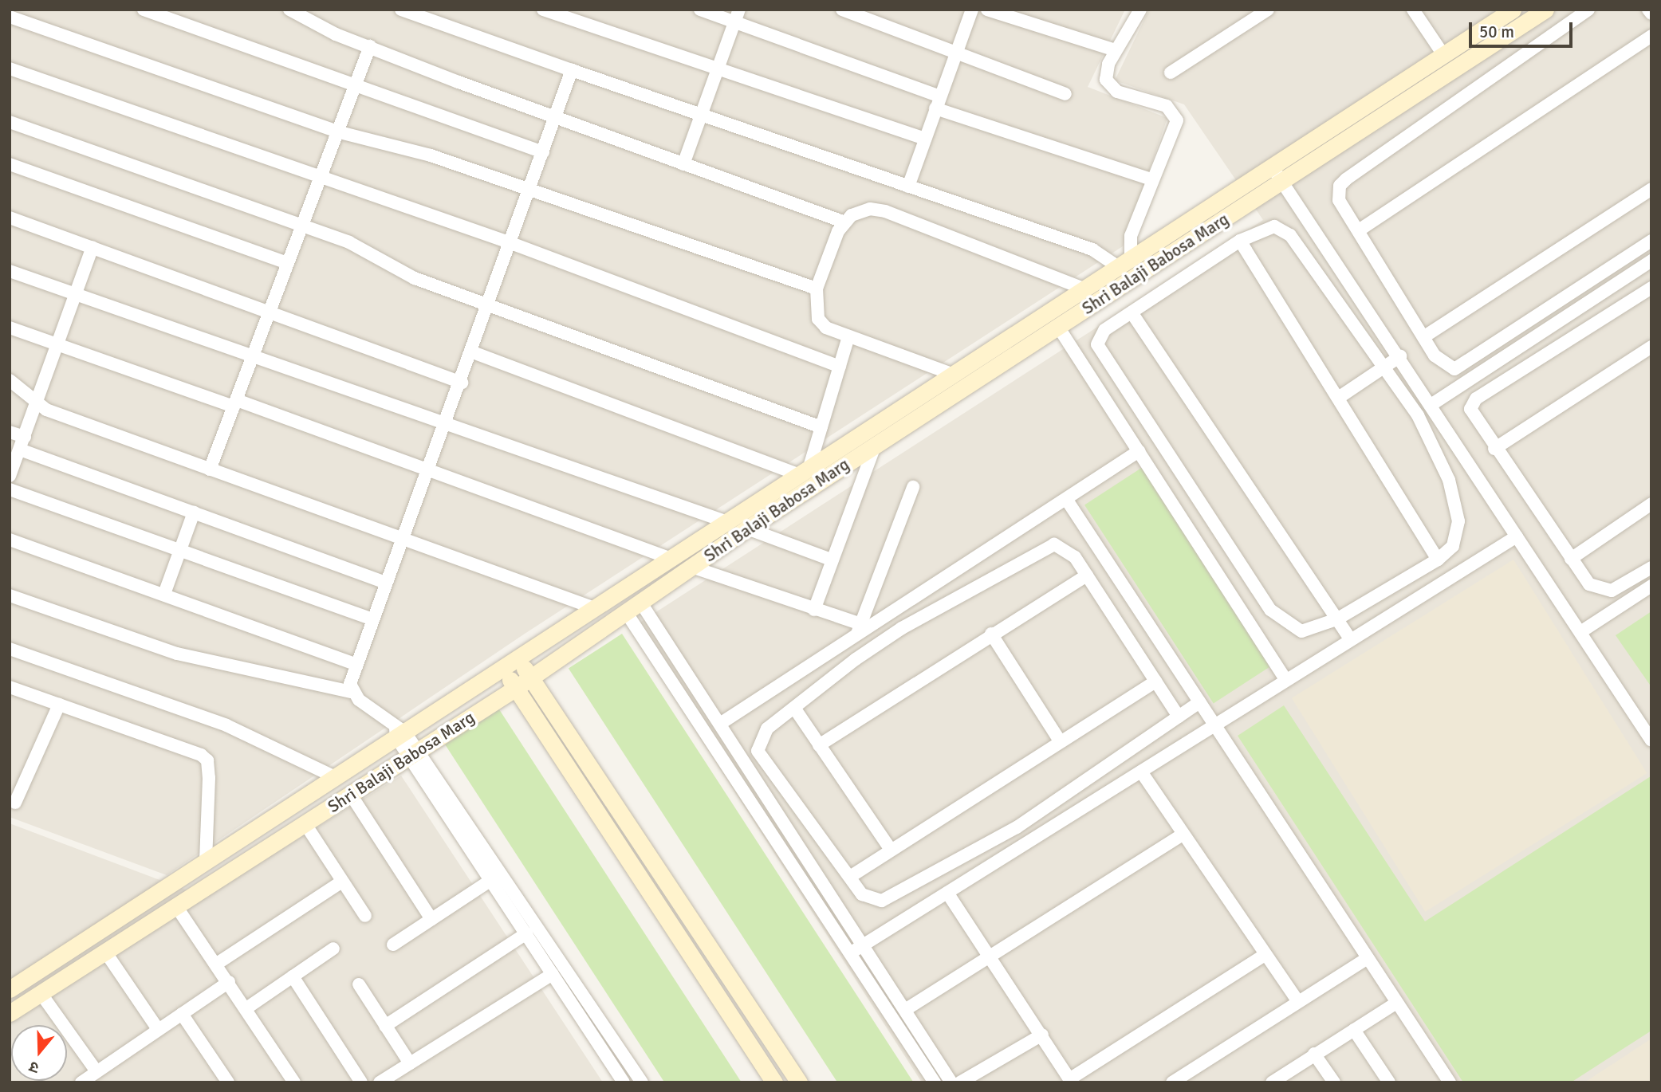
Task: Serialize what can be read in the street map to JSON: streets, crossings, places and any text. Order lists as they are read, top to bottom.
{
  "streets": {
    "street": ["Shri Balaji Babosa Marg"]
  },
  "scale_bar": "50 m",
  "north": "bottom"
}
